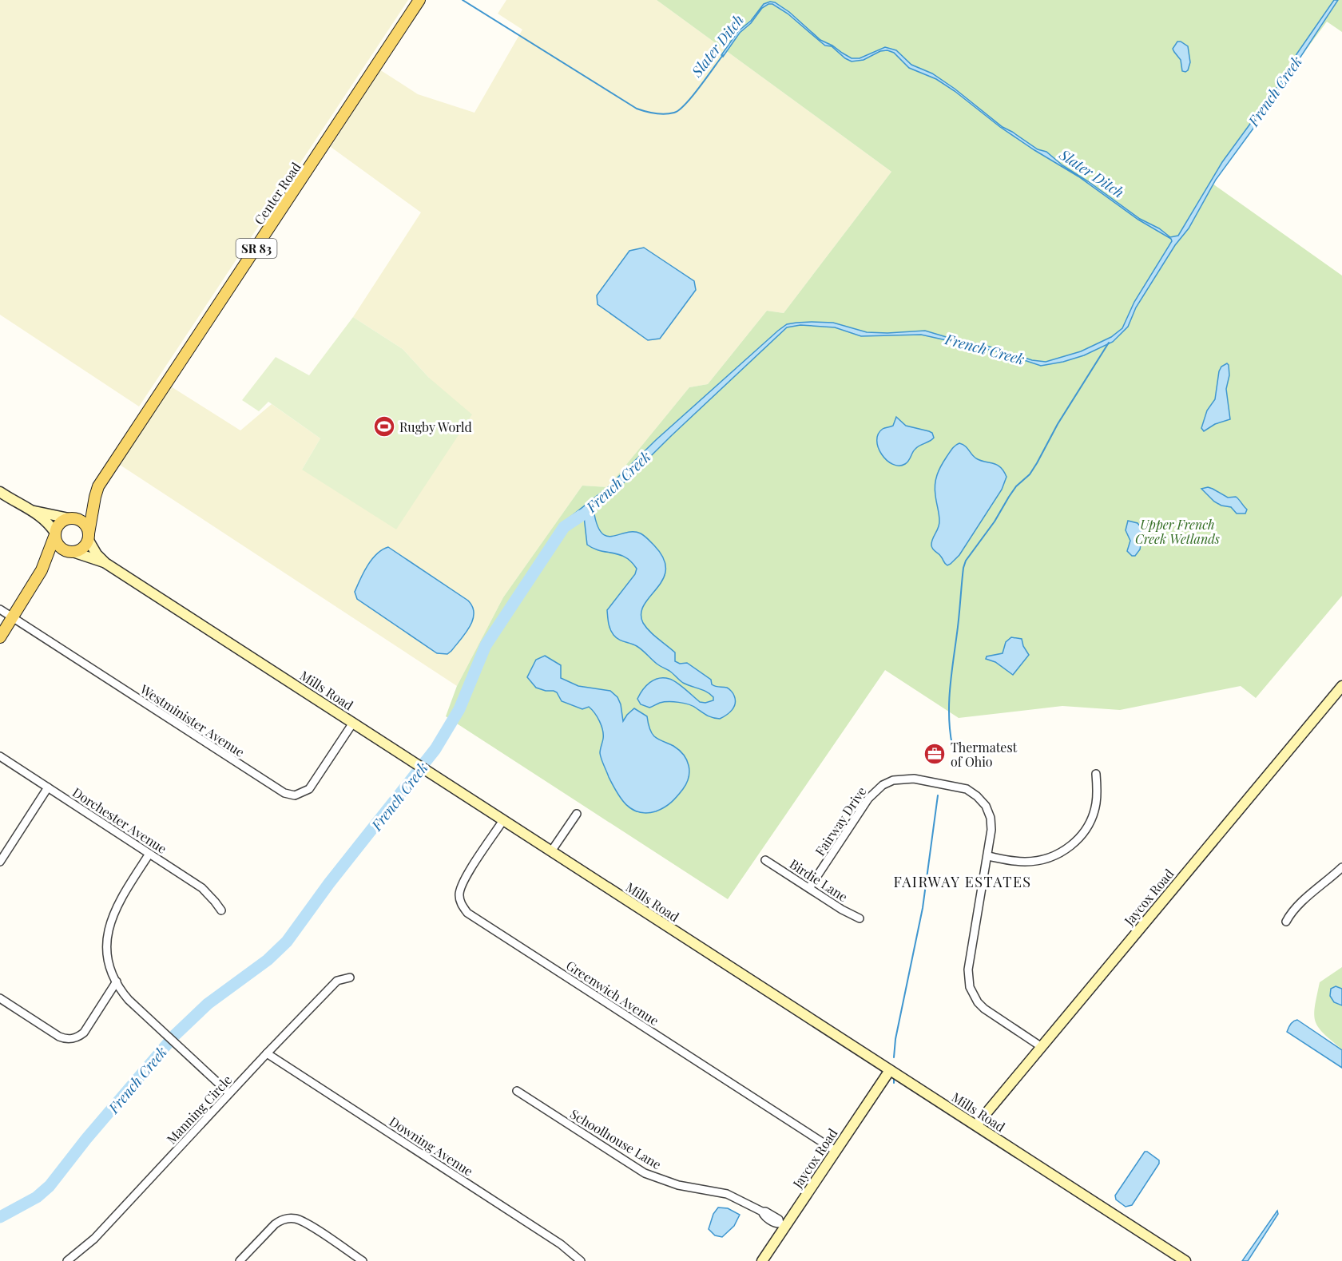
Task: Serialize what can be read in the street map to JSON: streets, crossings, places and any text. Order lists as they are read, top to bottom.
{
  "streets": {
    "main road": ["Center Road", "SR 83"],
    "street": [
      "Mills Road",
      "Westminister Avenue",
      "Dorchester Avenue",
      "Fairway Drive",
      "Birdie Lane",
      "Jaycox Road",
      "Greenwich Avenue",
      "Manning Circle",
      "Schoolhouse Lane",
      "Downing Avenue"
    ]
  },
  "crossings": [
    ["Center Road", "Mills Road"],
    ["Mills Road", "Westminister Avenue"],
    ["Mills Road", "Jaycox Road"],
    ["Mills Road", "Greenwich Avenue"],
    ["Fairway Drive", "Birdie Lane"],
    ["Fairway Drive", "Jaycox Road"],
    ["Jaycox Road", "Greenwich Avenue"],
    ["Jaycox Road", "Schoolhouse Lane"],
    ["Manning Circle", "Downing Avenue"]
  ],
  "districts": ["FAIRWAY ESTATES"],
  "water": ["Slater Ditch", "French Creek"],
  "parks": ["Upper French Creek Wetlands"],
  "places": {
    "sports": ["Rugby World"],
    "office": ["Thermatest of Ohio"]
  }
}
